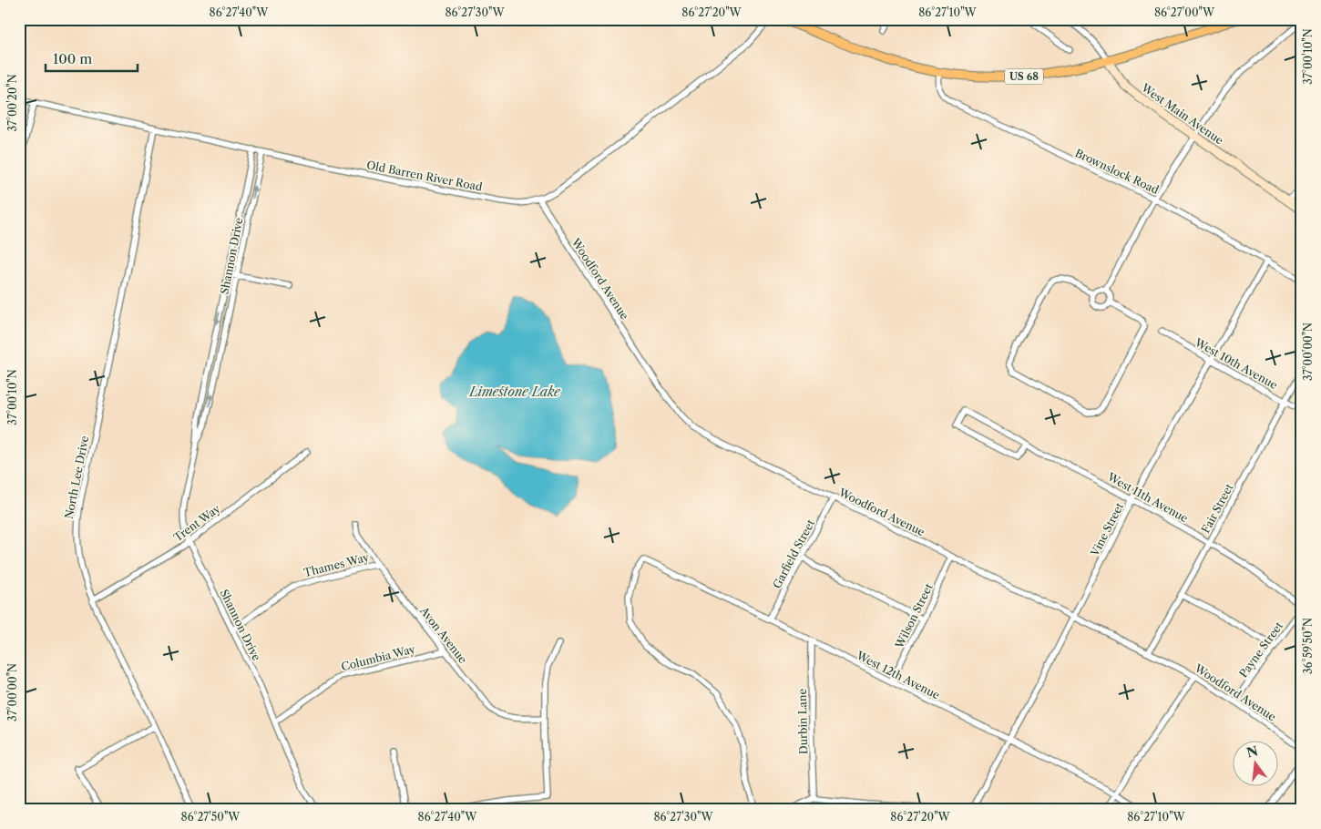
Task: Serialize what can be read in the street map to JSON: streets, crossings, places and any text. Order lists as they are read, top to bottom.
{
  "streets": {
    "main road": ["US 68"],
    "street": [
      "West Main Avenue",
      "Brownslock Road",
      "Old Barren River Road",
      "Shannon Drive",
      "Woodford Avenue",
      "West 10th Avenue",
      "North Lee Drive",
      "West 11th Avenue",
      "Fair Street",
      "Trent Way",
      "Vine Street",
      "Garfield Street",
      "Thames Way",
      "Wilson Street",
      "Avon Avenue",
      "Payne Street",
      "Columbia Way",
      "West 12th Avenue",
      "Durbin Lane"
    ]
  },
  "crossings": [
    ["US 68", "West Main Avenue"],
    ["US 68", "Brownslock Road"],
    ["Brownslock Road", "Vine Street"],
    ["Old Barren River Road", "Shannon Drive"],
    ["Old Barren River Road", "Woodford Avenue"],
    ["Old Barren River Road", "North Lee Drive"],
    ["Shannon Drive", "Trent Way"],
    ["Shannon Drive", "Thames Way"],
    ["Shannon Drive", "Columbia Way"],
    ["Woodford Avenue", "Fair Street"],
    ["Woodford Avenue", "Vine Street"],
    ["Woodford Avenue", "Garfield Street"],
    ["Woodford Avenue", "Wilson Street"],
    ["Woodford Avenue", "Payne Street"],
    ["West 10th Avenue", "Fair Street"],
    ["West 10th Avenue", "Vine Street"],
    ["North Lee Drive", "Trent Way"],
    ["West 11th Avenue", "Fair Street"],
    ["West 11th Avenue", "Vine Street"],
    ["West 11th Avenue", "Payne Street"],
    ["Vine Street", "West 12th Avenue"],
    ["Garfield Street", "West 12th Avenue"],
    ["Thames Way", "Avon Avenue"],
    ["Wilson Street", "West 12th Avenue"],
    ["Avon Avenue", "Columbia Way"],
    ["West 12th Avenue", "Durbin Lane"]
  ],
  "water": ["Limestone Lake"],
  "scale_bar": "100 m",
  "north": "top",
  "coordinates": [
    "86°27'40\"W",
    "86°27'30\"W",
    "86°27'20\"W",
    "86°27'10\"W",
    "86°27'00\"W",
    "37°00'10\"N",
    "37°00'20\"N",
    "37°00'00\"N",
    "36°59'50\"N",
    "86°27'50\"W"
  ]
}
